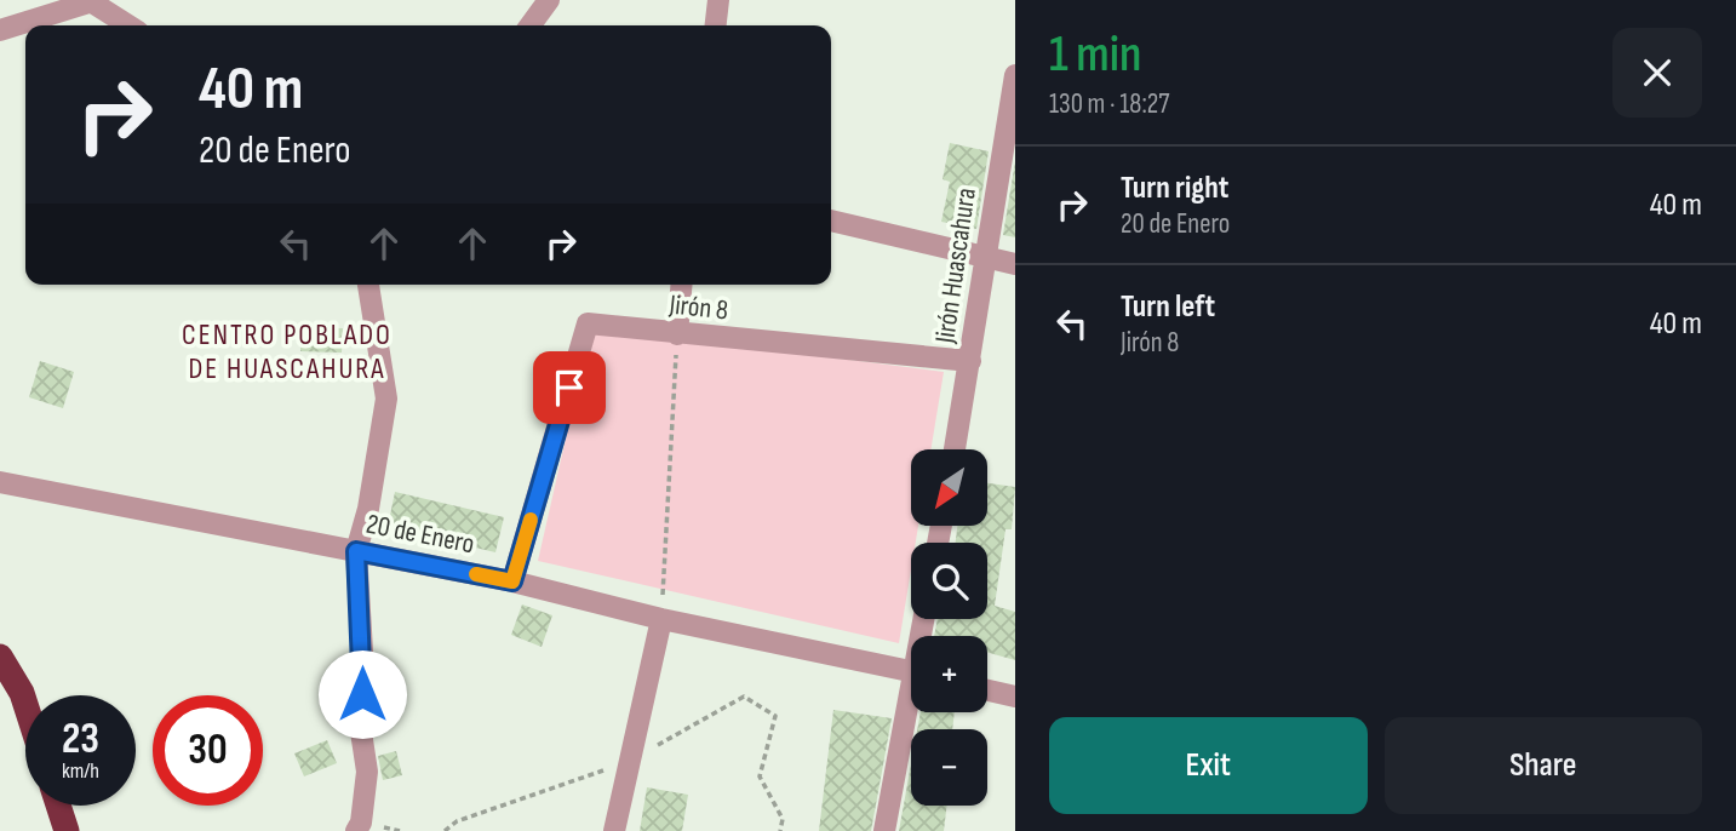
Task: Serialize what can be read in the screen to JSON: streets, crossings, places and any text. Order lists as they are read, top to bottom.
{
  "streets": {
    "street": ["Jirón Huascahura", "Jirón 8", "20 de Enero"]
  },
  "crossings": [
    ["Jirón Huascahura", "Jirón 8"],
    ["Jirón 8", "20 de Enero"]
  ],
  "districts": ["CENTRO POBLADO DE HUASCAHURA"],
  "north": "bottom left",
  "page": {
    "heading": ["1 min", "130 m · 18:27"],
    "turn": ["40 m", "20 de Enero"],
    "list": [
      {
        "name": "Turn right",
        "note": "20 de Enero",
        "value": "40 m"
      },
      {
        "name": "Turn left",
        "note": "Jirón 8",
        "value": "40 m"
      }
    ],
    "map_buttons": ["+", "−"],
    "speed": "23 km/h",
    "limit": "30",
    "buttons": ["Exit", "Share"]
  }
}
